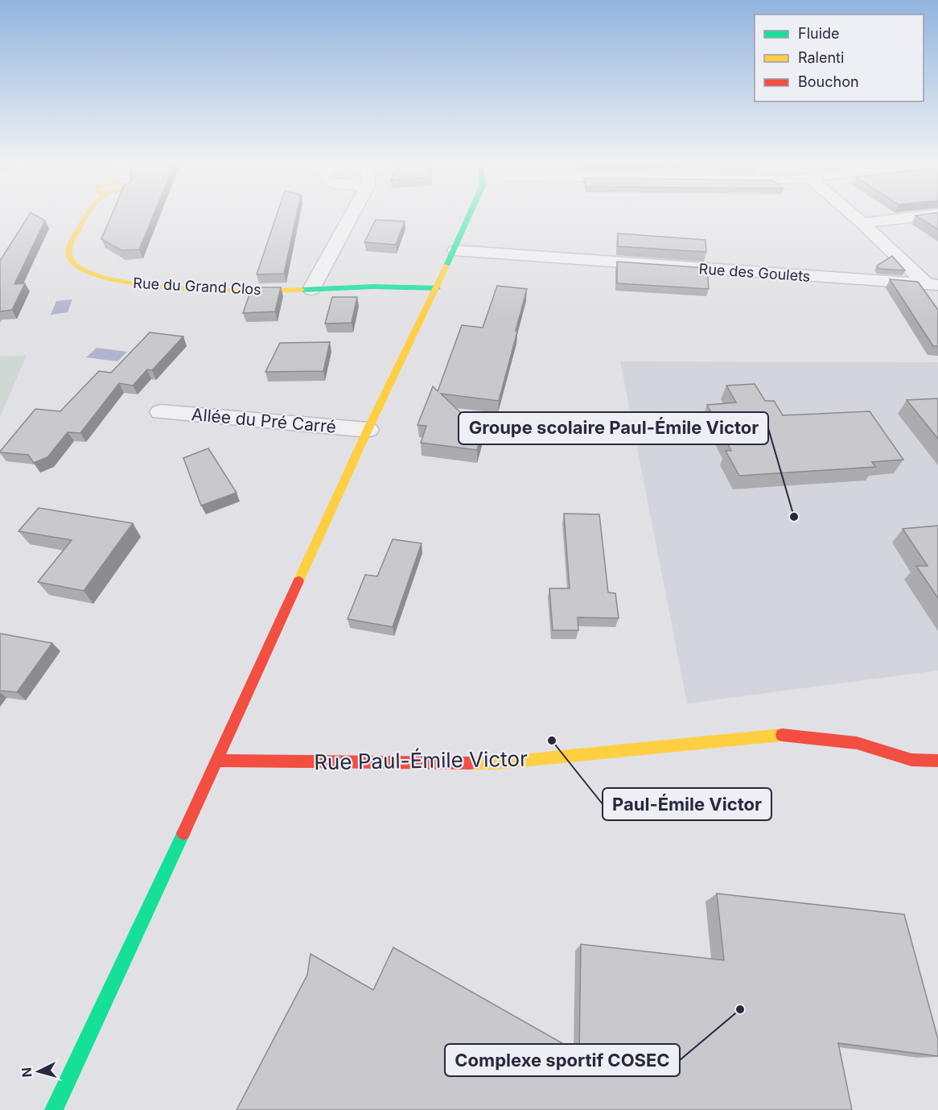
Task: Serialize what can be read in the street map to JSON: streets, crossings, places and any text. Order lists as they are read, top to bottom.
{
  "streets": {
    "street": [
      "Rue des Goulets",
      "Rue du Grand Clos",
      "Allée du Pré Carré",
      "Rue Paul-Émile Victor"
    ]
  },
  "places": ["Groupe scolaire Paul-Émile Victor", "Paul-Émile Victor", "Complexe sportif COSEC"],
  "legend": ["Fluide", "Ralenti", "Bouchon"],
  "north": "left"
}
